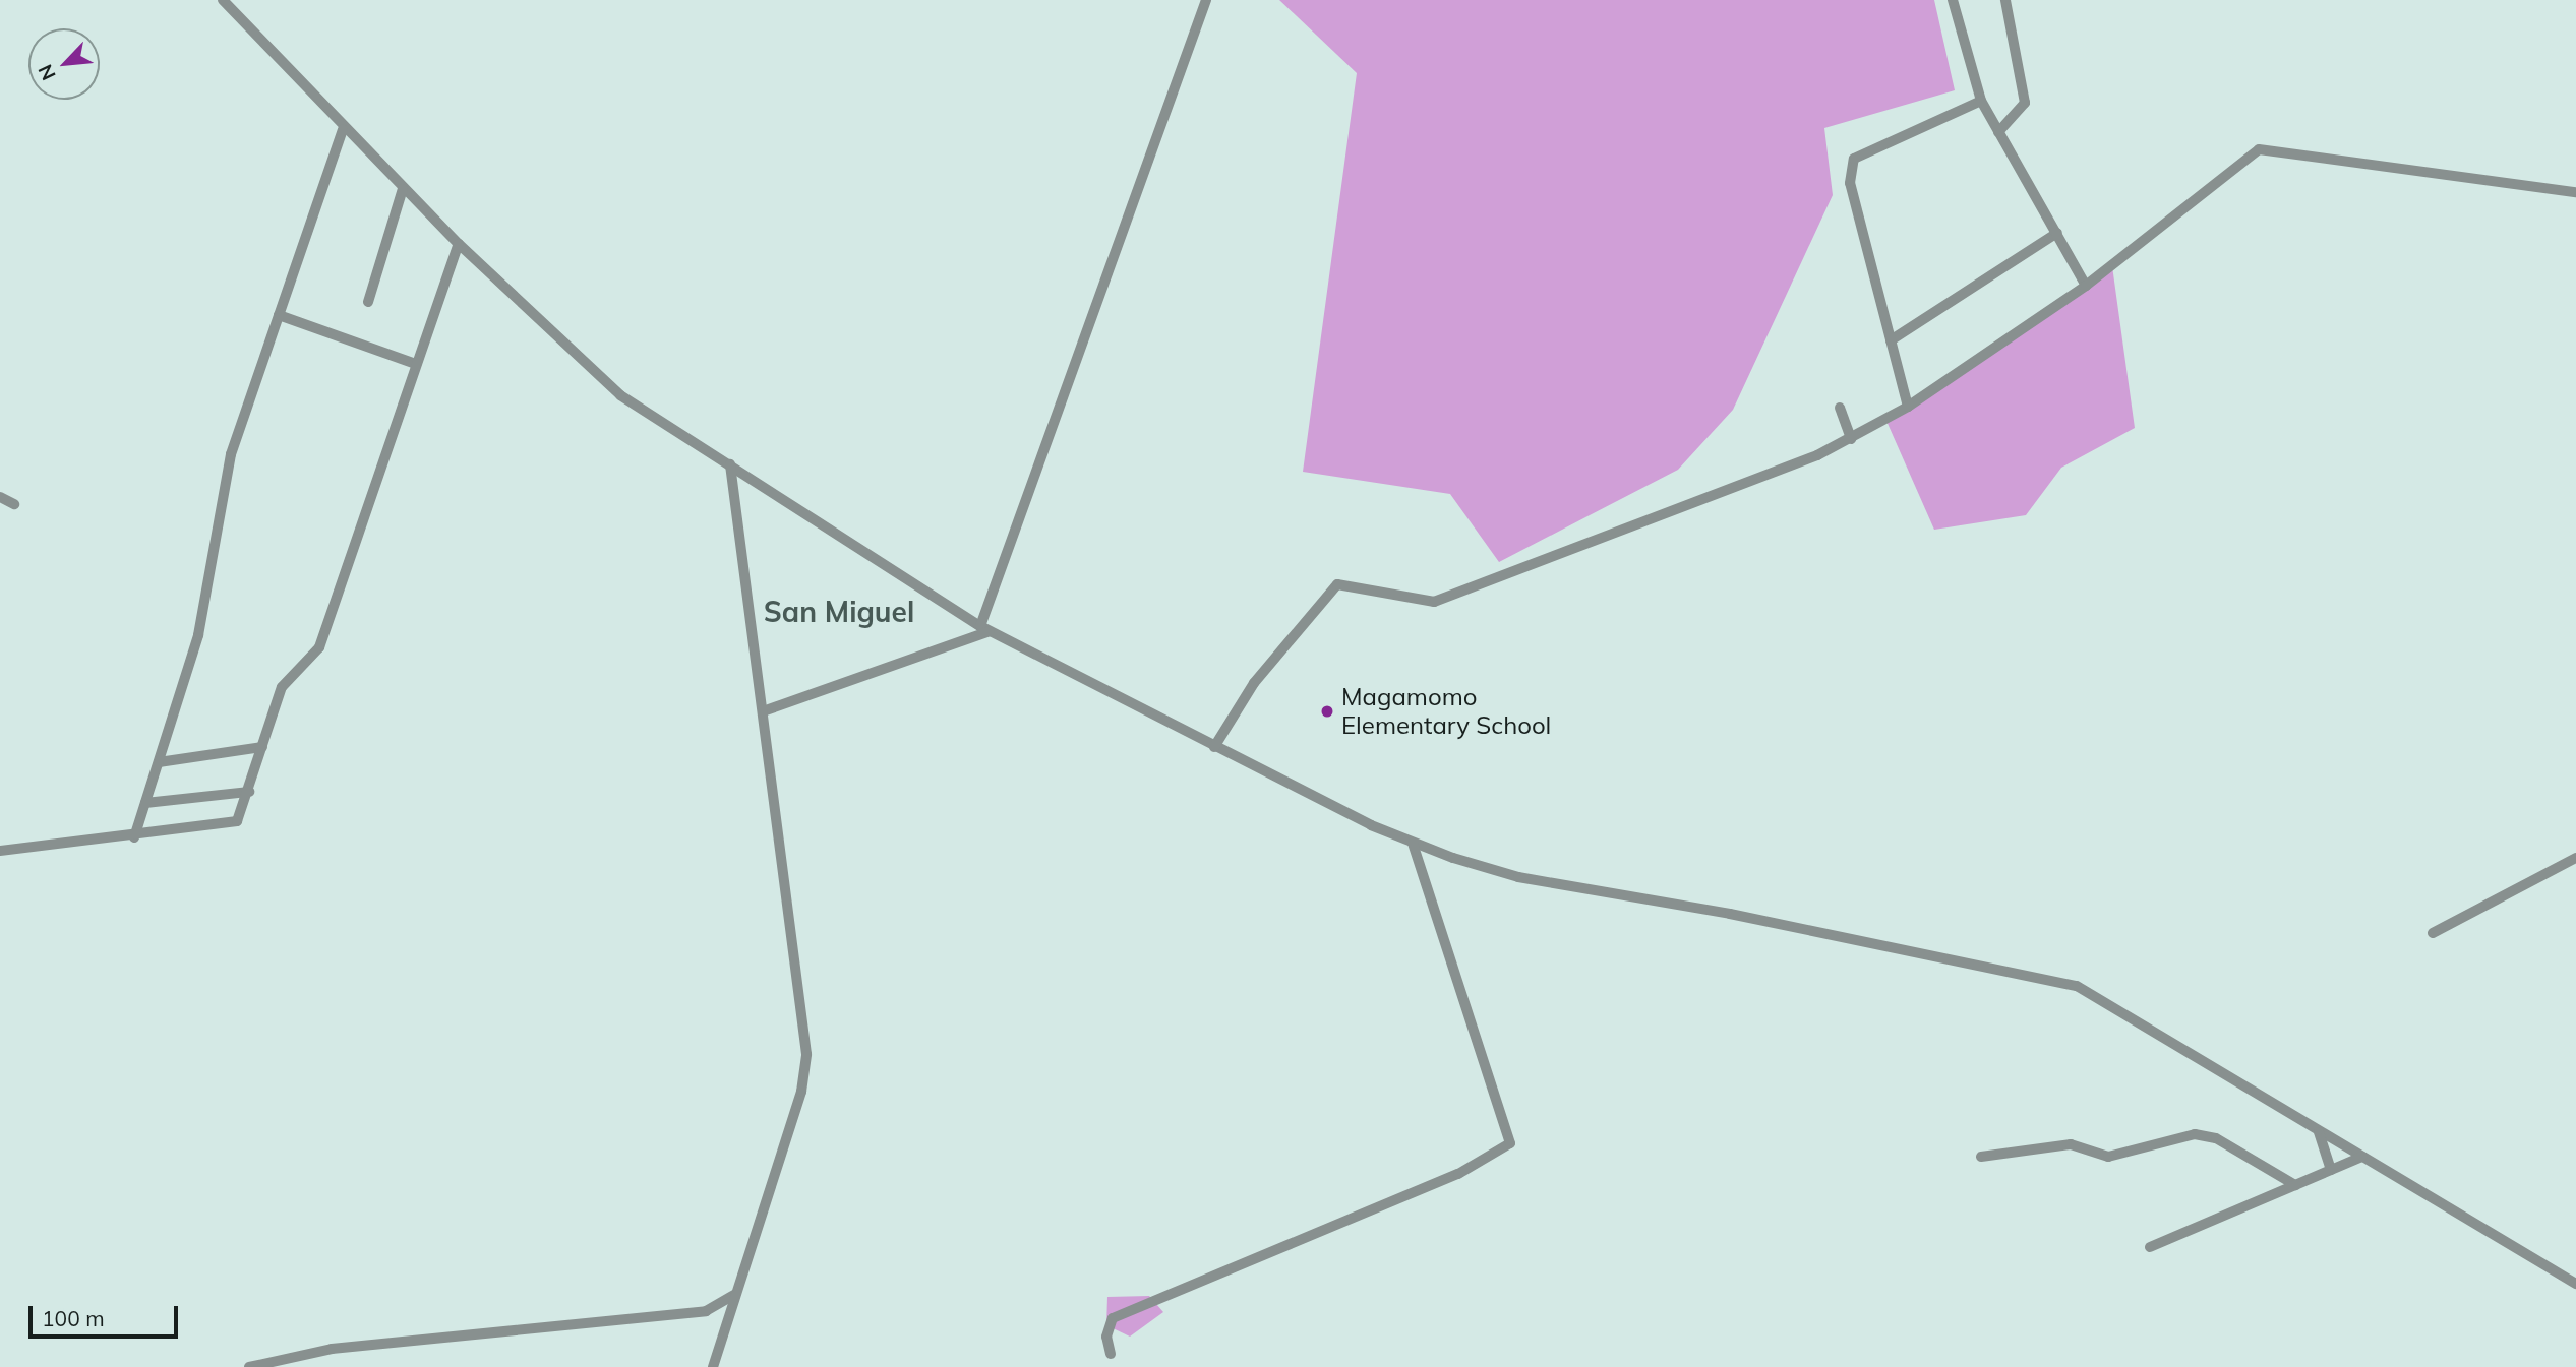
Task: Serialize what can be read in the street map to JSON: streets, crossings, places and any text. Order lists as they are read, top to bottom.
{
  "districts": ["San Miguel"],
  "places": ["Magamomo Elementary School"],
  "scale_bar": "100 m",
  "north": "bottom left"
}
